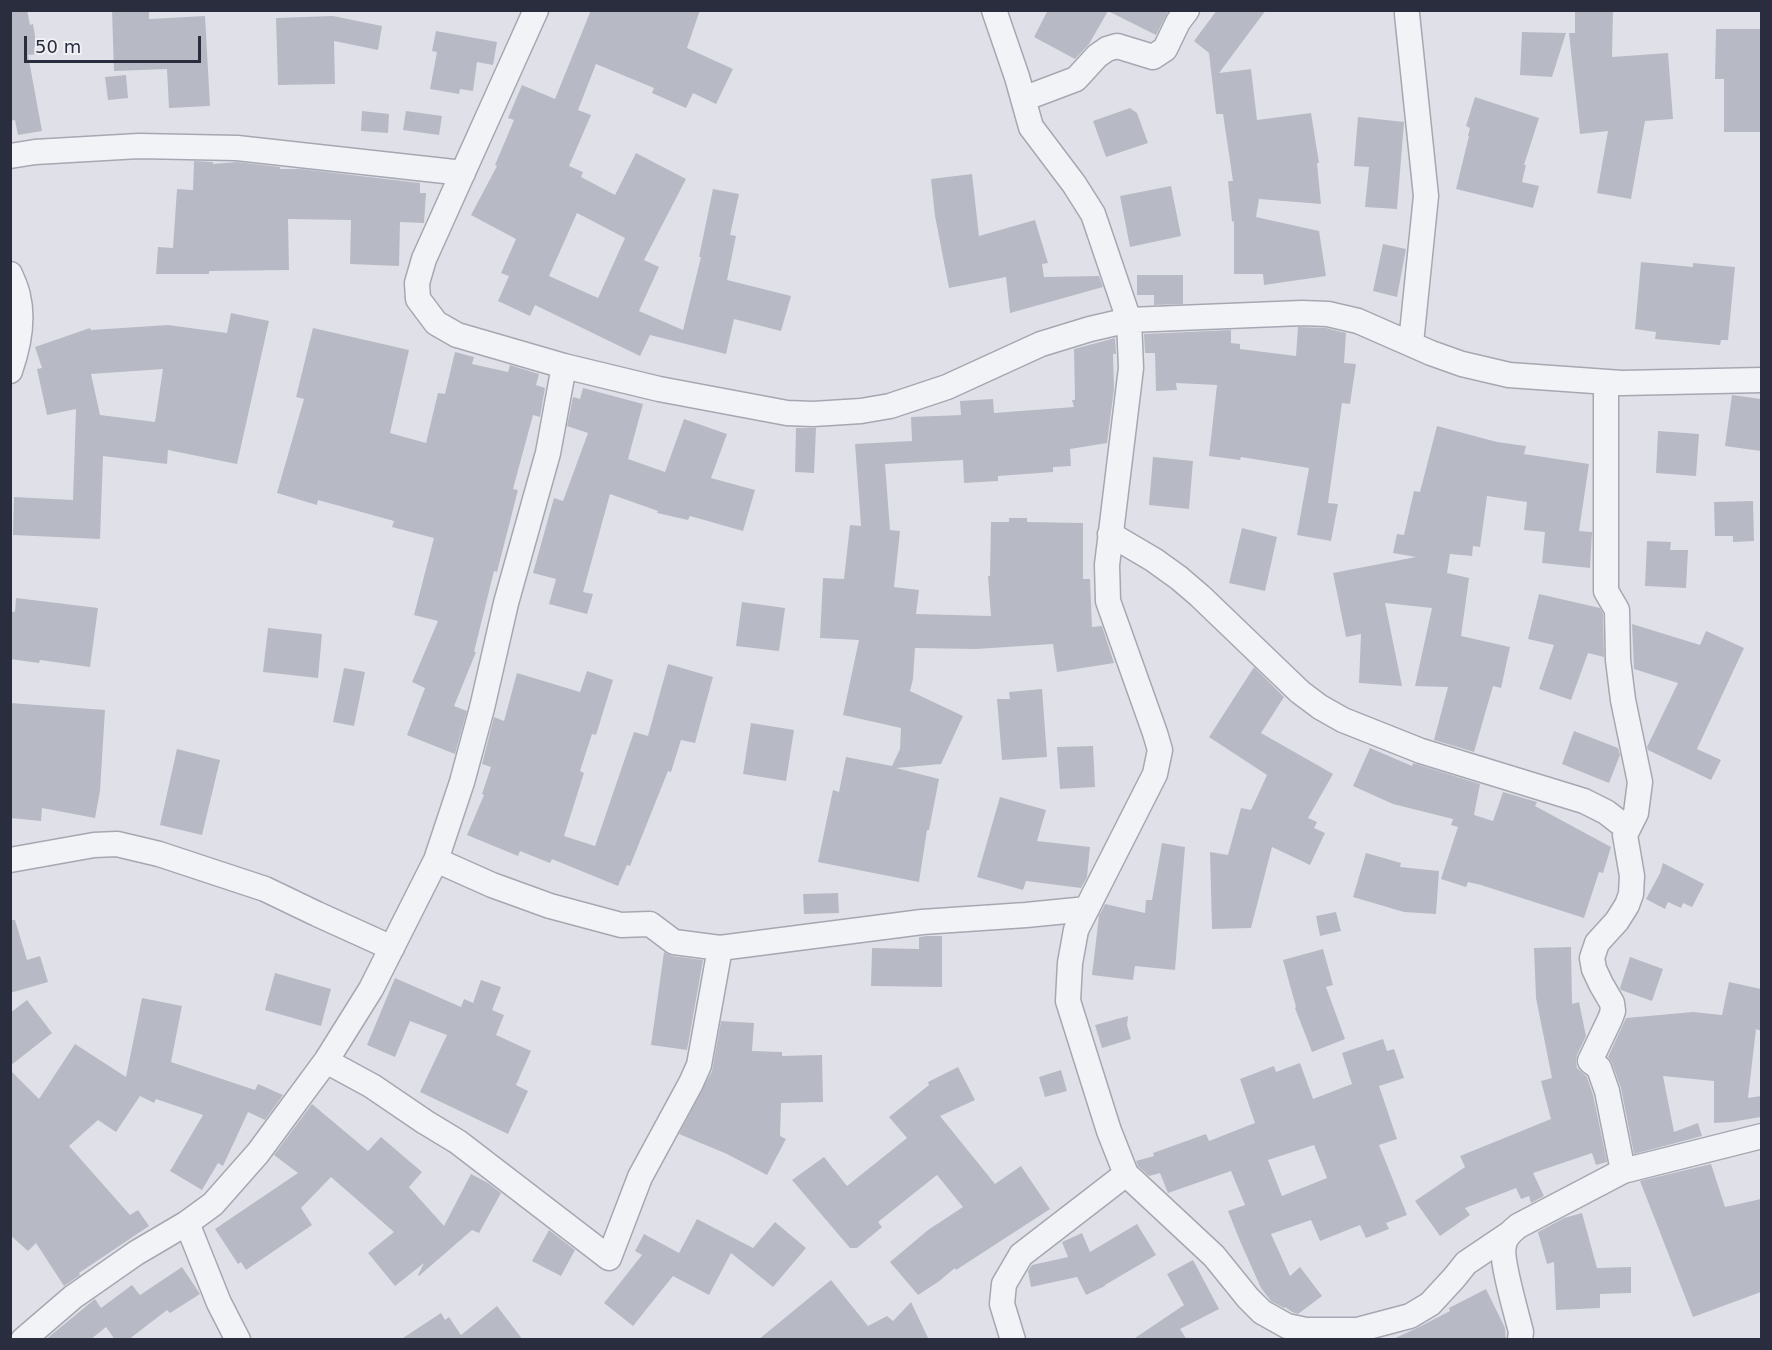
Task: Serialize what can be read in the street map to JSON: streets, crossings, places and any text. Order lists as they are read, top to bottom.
{
  "scale_bar": "50 m"
}
